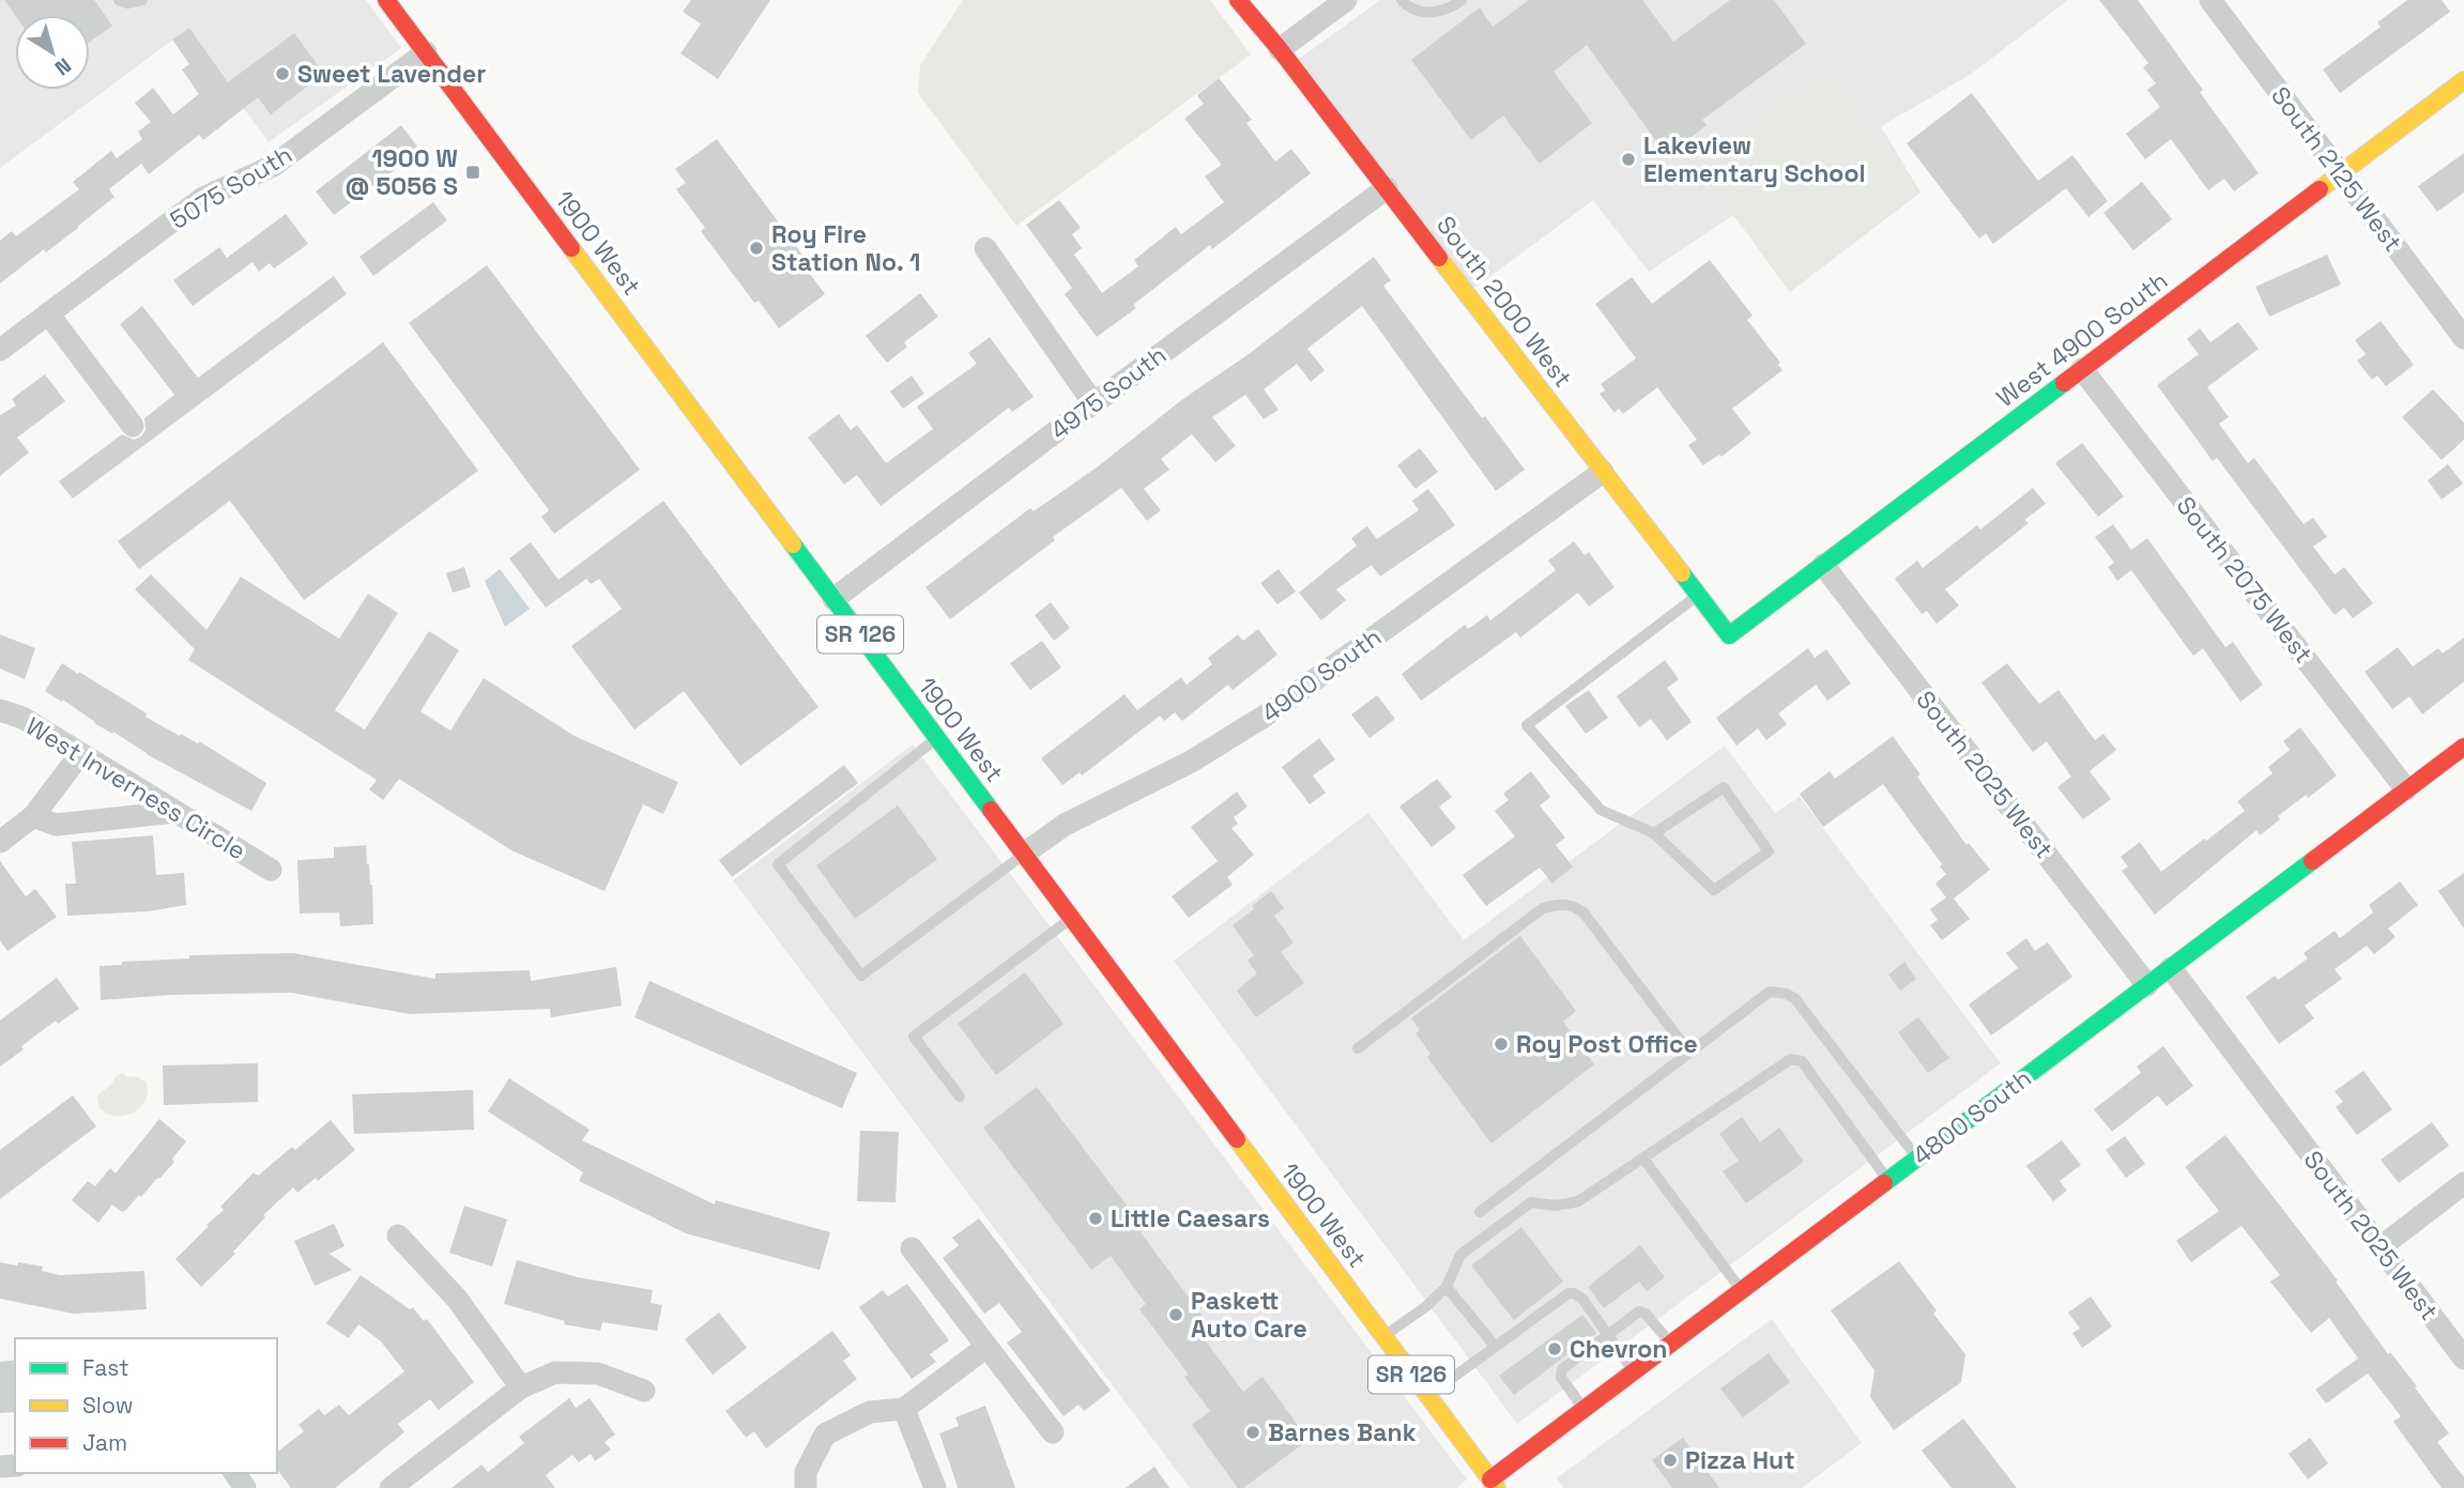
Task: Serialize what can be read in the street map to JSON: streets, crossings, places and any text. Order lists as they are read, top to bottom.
{
  "streets": {
    "main road": [
      "1900 West",
      "South 2000 West",
      "West 4900 South",
      "SR 126",
      "4800 South"
    ],
    "street": [
      "South 2125 West",
      "5075 South",
      "4975 South",
      "South 2075 West",
      "4900 South",
      "South 2025 West",
      "West Inverness Circle"
    ]
  },
  "crossings": [
    ["South 2125 West", "West 4900 South"],
    ["5075 South", "1900 West"],
    ["1900 West", "4975 South"],
    ["1900 West", "4900 South"],
    ["1900 West", "4800 South"],
    ["South 2000 West", "West 4900 South"],
    ["South 2000 West", "4975 South"],
    ["South 2000 West", "4900 South"],
    ["West 4900 South", "South 2075 West"],
    ["West 4900 South", "South 2025 West"],
    ["South 2075 West", "4800 South"],
    ["South 2025 West", "4800 South"]
  ],
  "places": {
    "other": [
      "Sweet Lavender",
      "Lakeview Elementary School",
      "Roy Fire Station No. 1",
      "Roy Post Office",
      "Little Caesars",
      "Paskett Auto Care",
      "Chevron",
      "Barnes Bank",
      "Pizza Hut"
    ],
    "transit": ["1900 W @ 5056 S"]
  },
  "legend": ["Fast", "Slow", "Jam"],
  "north": "bottom right"
}
